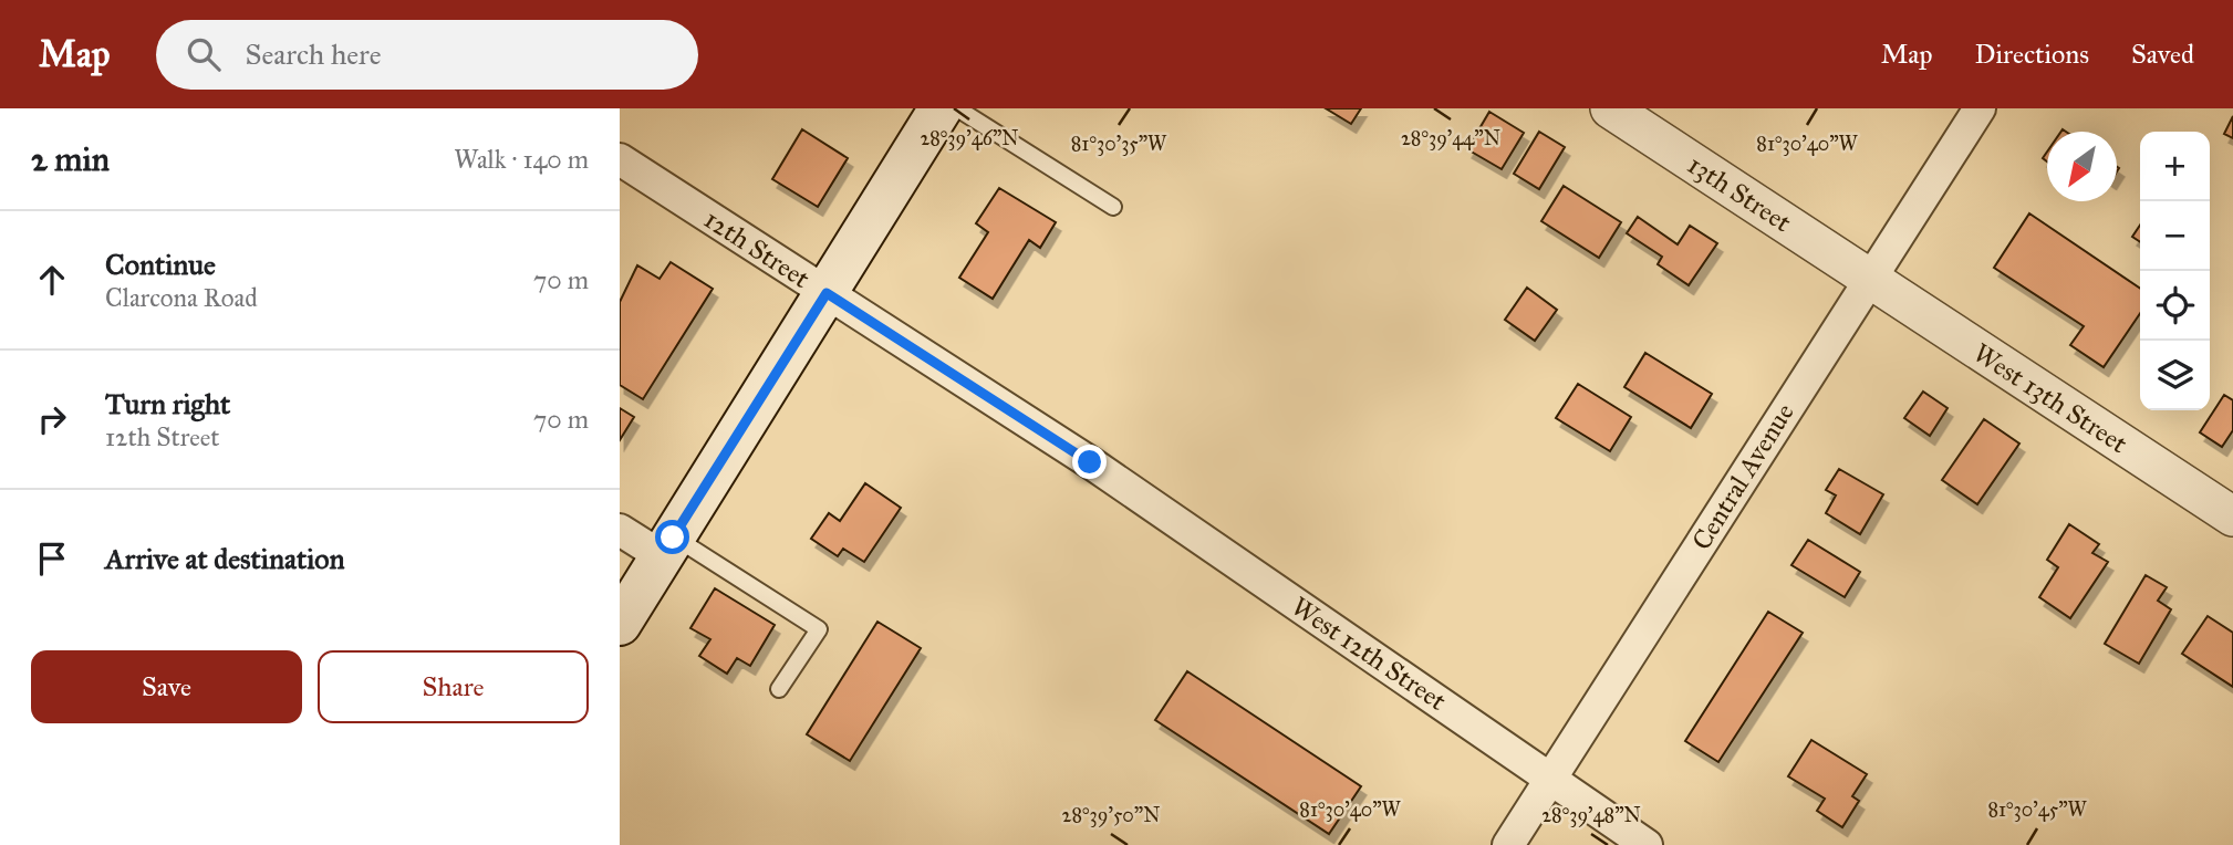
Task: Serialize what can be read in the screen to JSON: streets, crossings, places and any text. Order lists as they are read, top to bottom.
{
  "streets": {
    "street": [
      "13th Street",
      "12th Street",
      "West 13th Street",
      "Central Avenue",
      "West 12th Street"
    ]
  },
  "crossings": [
    ["13th Street", "West 13th Street"],
    ["13th Street", "Central Avenue"],
    ["12th Street", "West 12th Street"],
    ["West 13th Street", "Central Avenue"],
    ["Central Avenue", "West 12th Street"]
  ],
  "north": "bottom left",
  "page": {
    "header": "Map",
    "search": "Search here",
    "nav": ["Map", "Directions", "Saved"],
    "heading": ["2 min", "Walk · 140 m"],
    "map_buttons": ["+", "−"],
    "list": [
      ["Continue", "Clarcona Road", "70 m"],
      ["Turn right", "12th Street", "70 m"],
      "Arrive at destination"
    ],
    "buttons": ["Save", "Share"]
  },
  "coordinates": [
    "28°39'46\"N",
    "28°39'44\"N",
    "81°30'35\"W",
    "81°30'40\"W",
    "81°30'45\"W",
    "28°39'50\"N",
    "28°39'48\"N"
  ]
}
